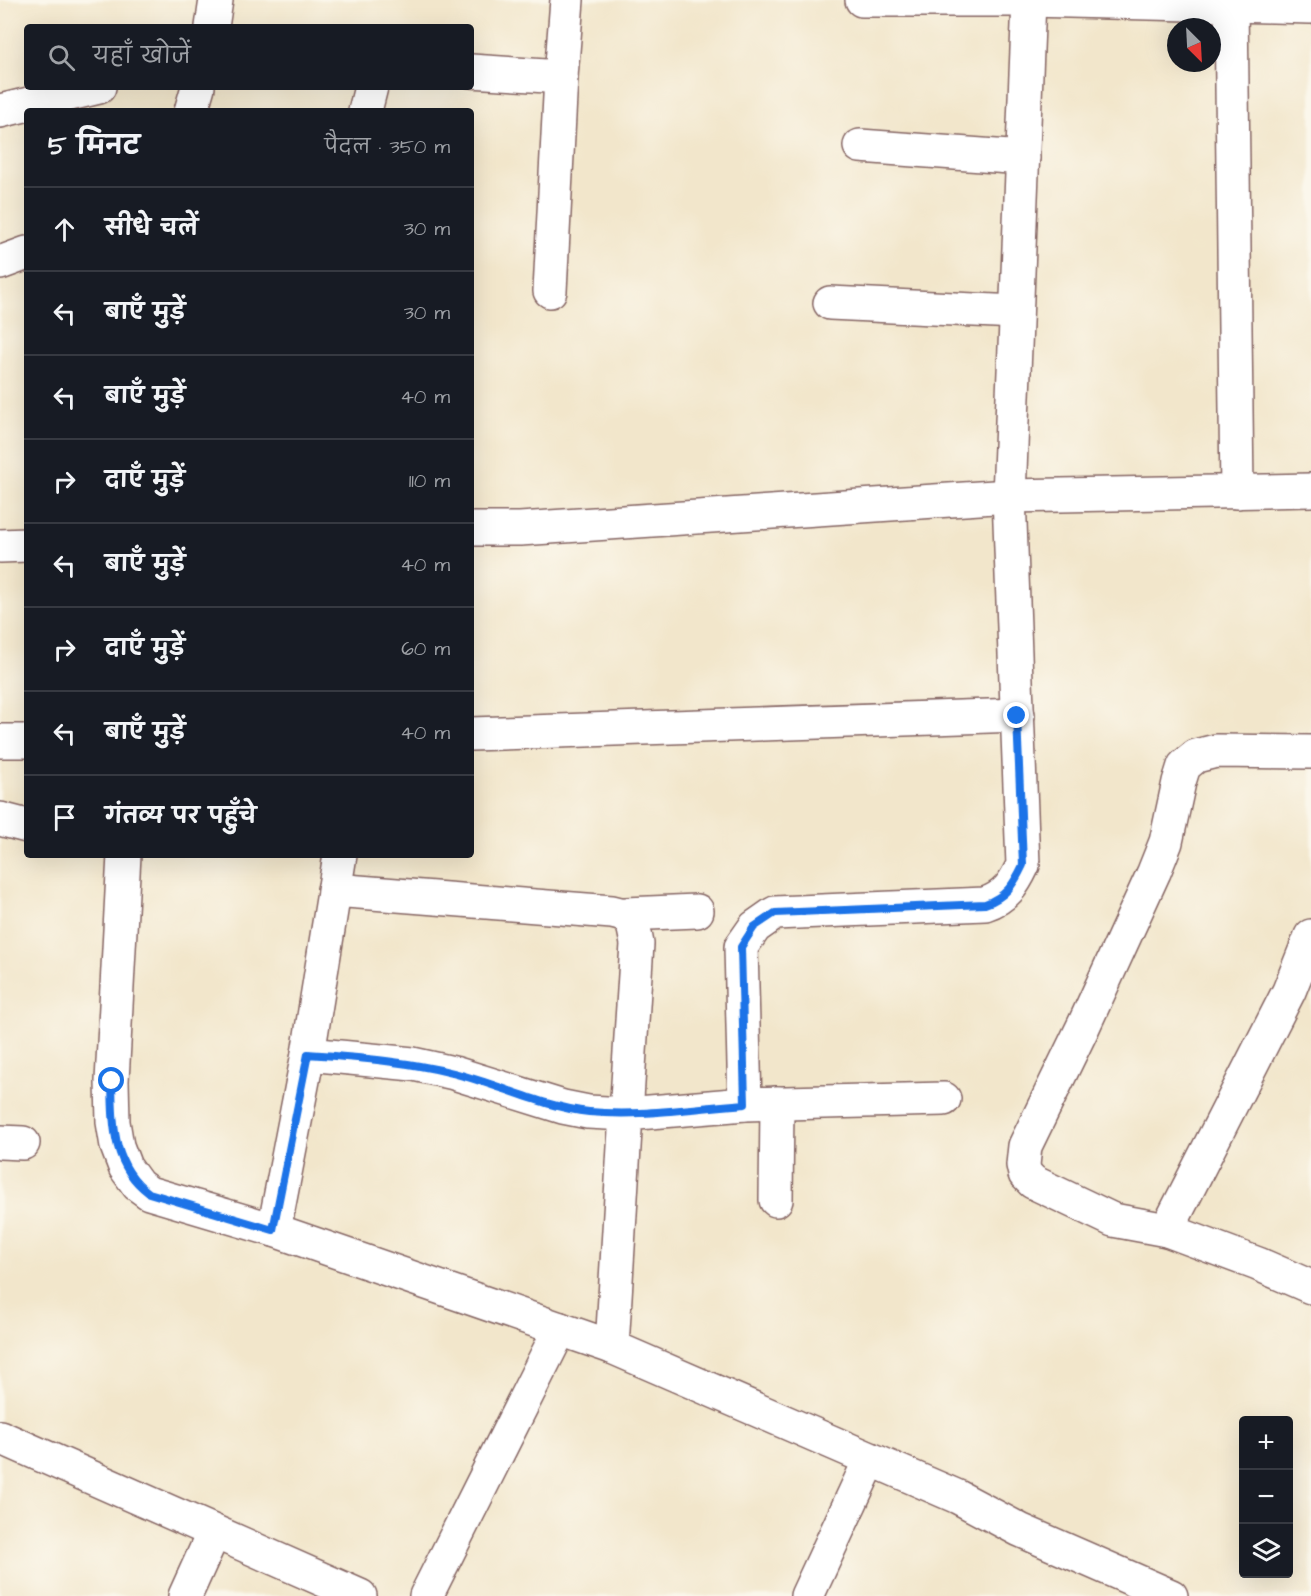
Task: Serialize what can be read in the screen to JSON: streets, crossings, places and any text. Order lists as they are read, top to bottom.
{
  "north": "bottom right",
  "page": {
    "search": "यहाँ खोजें",
    "heading": ["5 मिनट", "पैदल · 350 m"],
    "list": [
      ["सीधे चलें", "30 m"],
      ["बाएँ मुड़ें", "30 m"],
      ["बाएँ मुड़ें", "40 m"],
      ["दाएँ मुड़ें", "110 m"],
      ["बाएँ मुड़ें", "40 m"],
      ["दाएँ मुड़ें", "60 m"],
      ["बाएँ मुड़ें", "40 m"],
      "गंतव्य पर पहुँचे"
    ],
    "map_buttons": ["+", "−"]
  }
}
